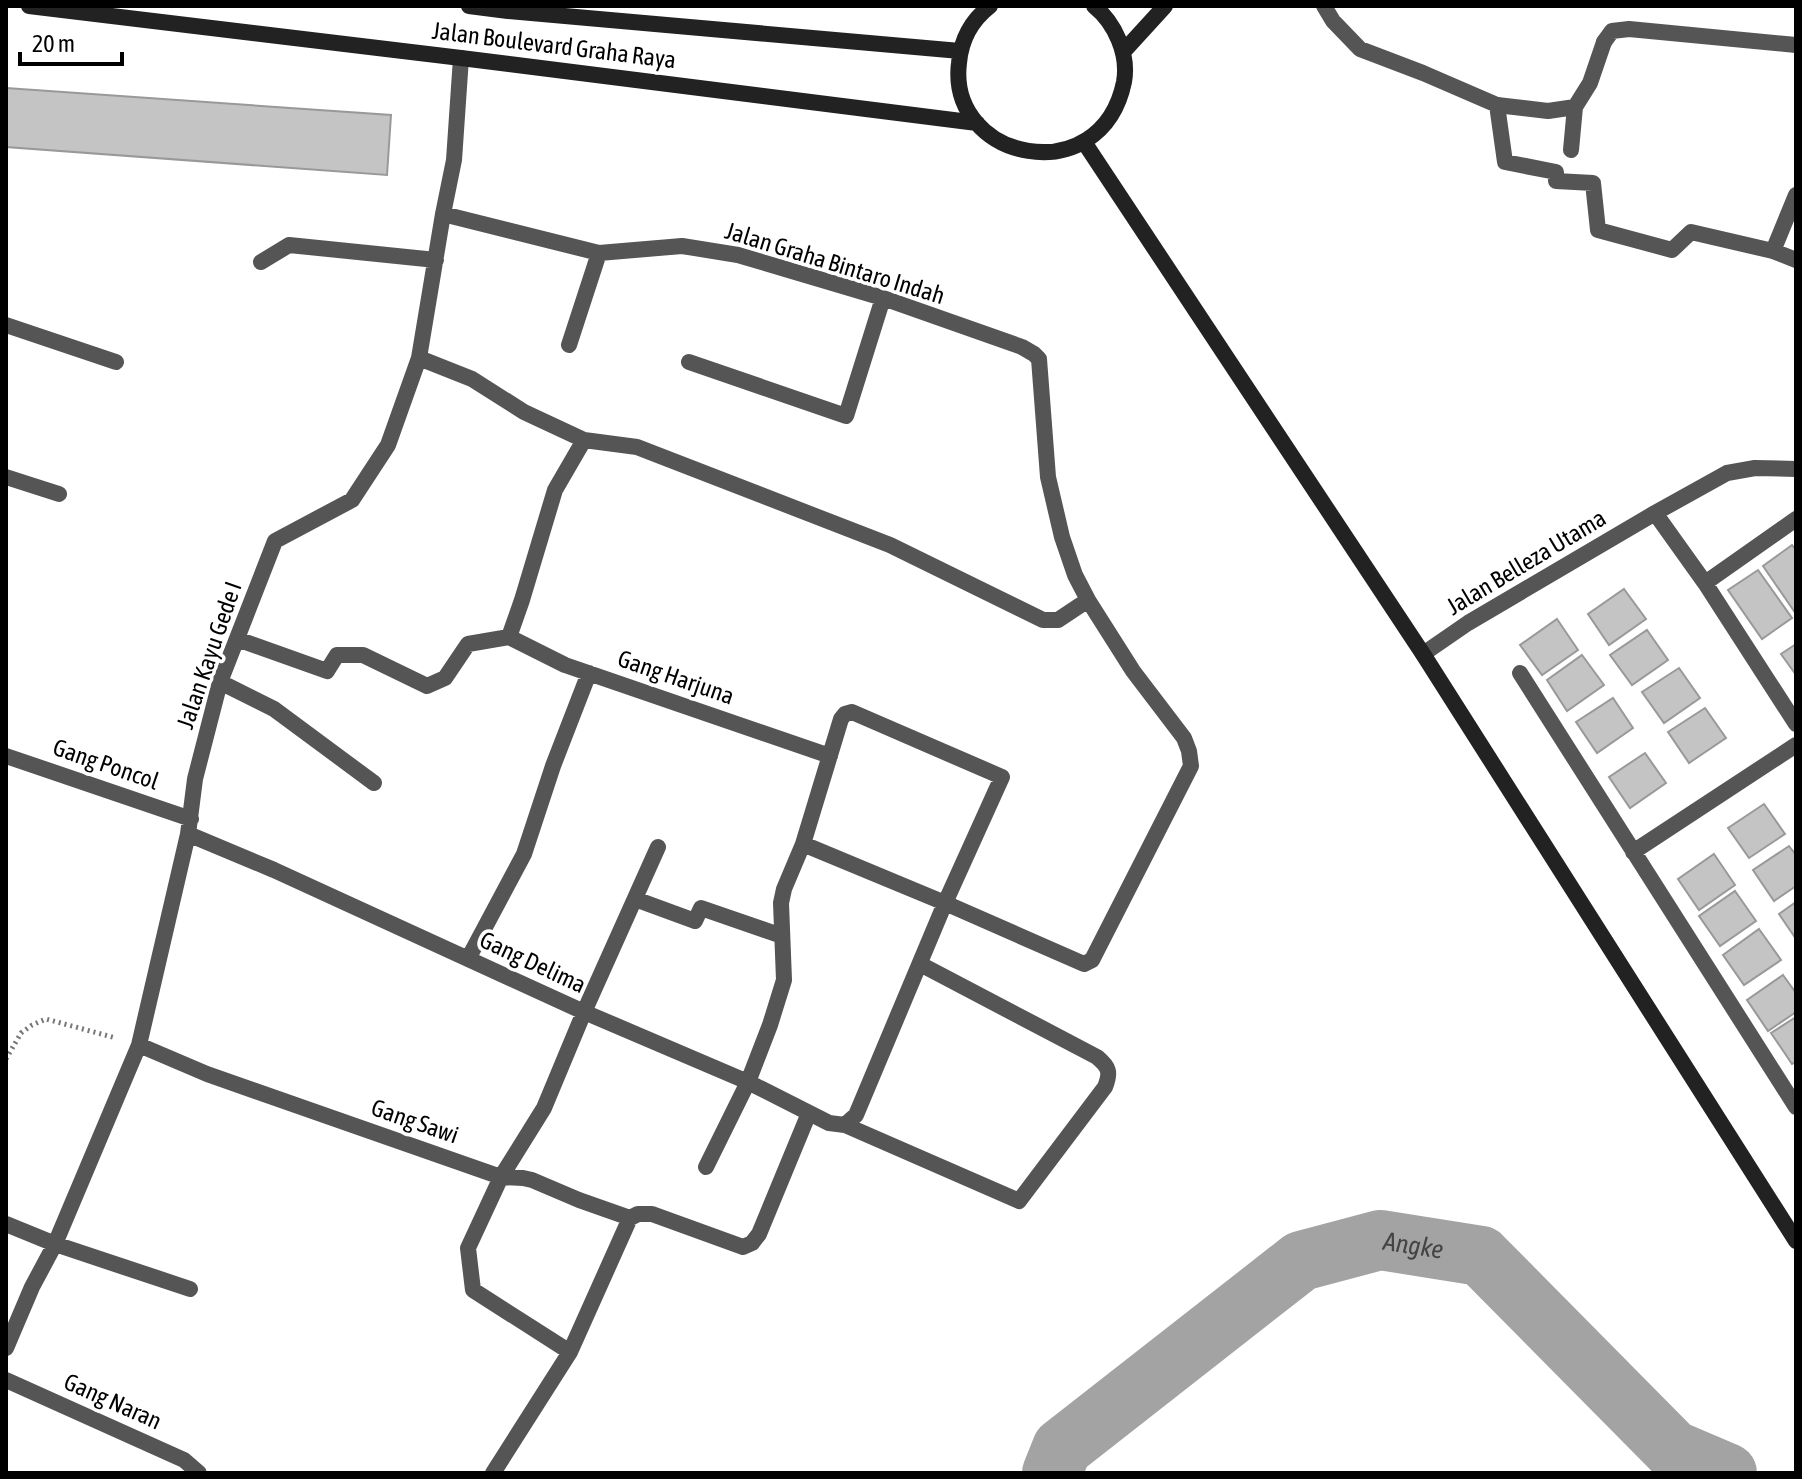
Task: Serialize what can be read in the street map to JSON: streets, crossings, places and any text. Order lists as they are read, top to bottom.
{
  "streets": {
    "main road": ["Jalan Boulevard Graha Raya"],
    "street": [
      "Jalan Graha Bintaro Indah",
      "Jalan Belleza Utama",
      "Jalan Kayu Gede I",
      "Gang Harjuna",
      "Gang Poncol",
      "Gang Delima",
      "Gang Sawi",
      "Gang Naran"
    ]
  },
  "crossings": [
    ["Jalan Boulevard Graha Raya", "Jalan Kayu Gede I"],
    ["Jalan Graha Bintaro Indah", "Jalan Kayu Gede I"],
    ["Jalan Kayu Gede I", "Gang Poncol"],
    ["Jalan Kayu Gede I", "Gang Delima"],
    ["Jalan Kayu Gede I", "Gang Sawi"],
    ["Gang Poncol", "Gang Delima"],
    ["Gang Delima", "Gang Sawi"]
  ],
  "water": ["Angke"],
  "scale_bar": "20 m"
}
